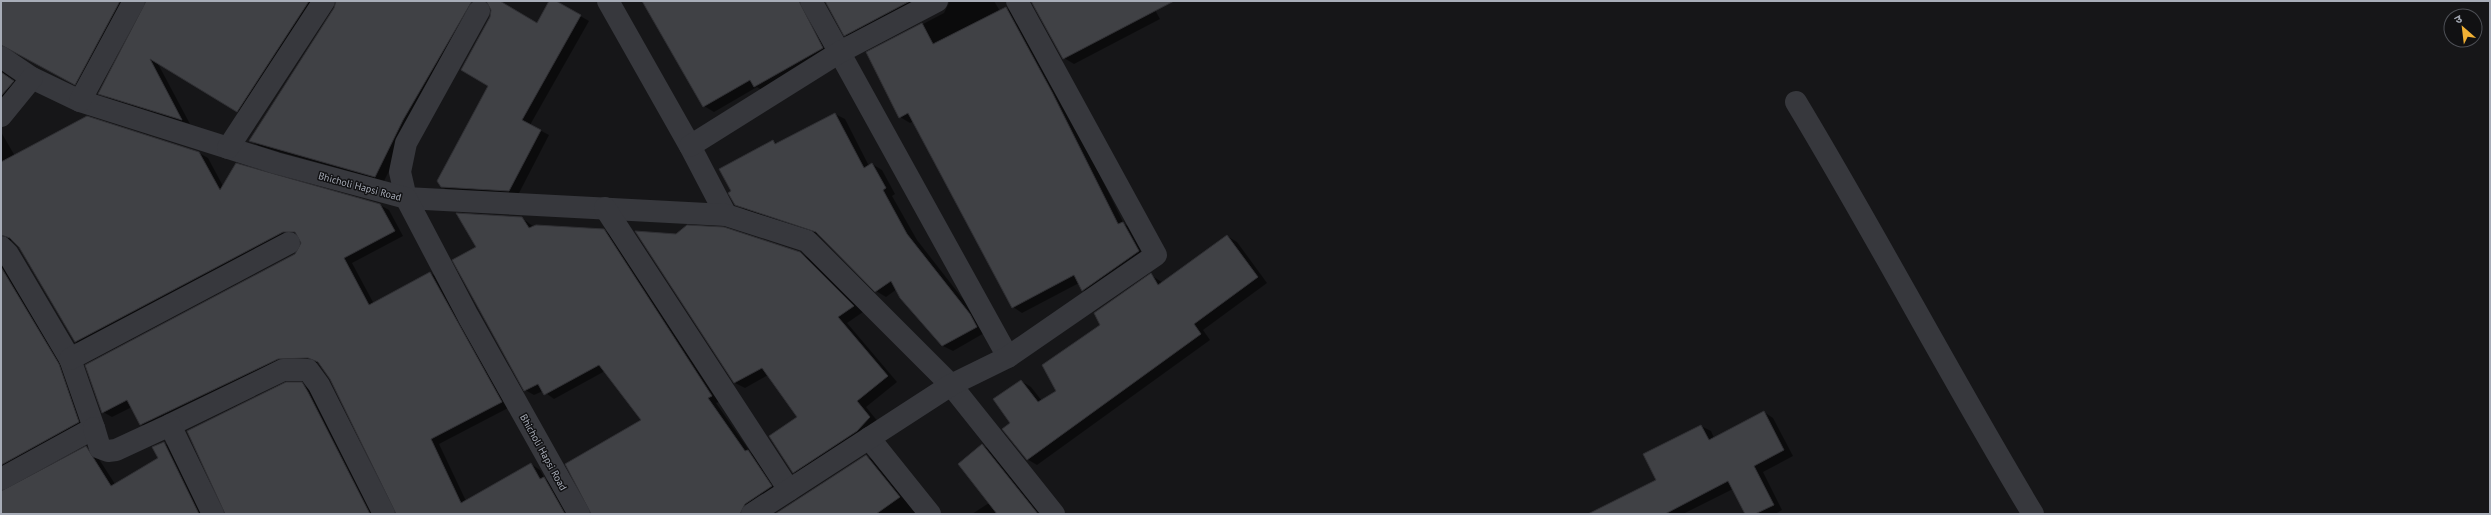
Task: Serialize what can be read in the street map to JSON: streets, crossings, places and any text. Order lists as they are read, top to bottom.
{
  "streets": {
    "street": ["Bhicholi Hapsi Road"]
  },
  "north": "top left"
}
